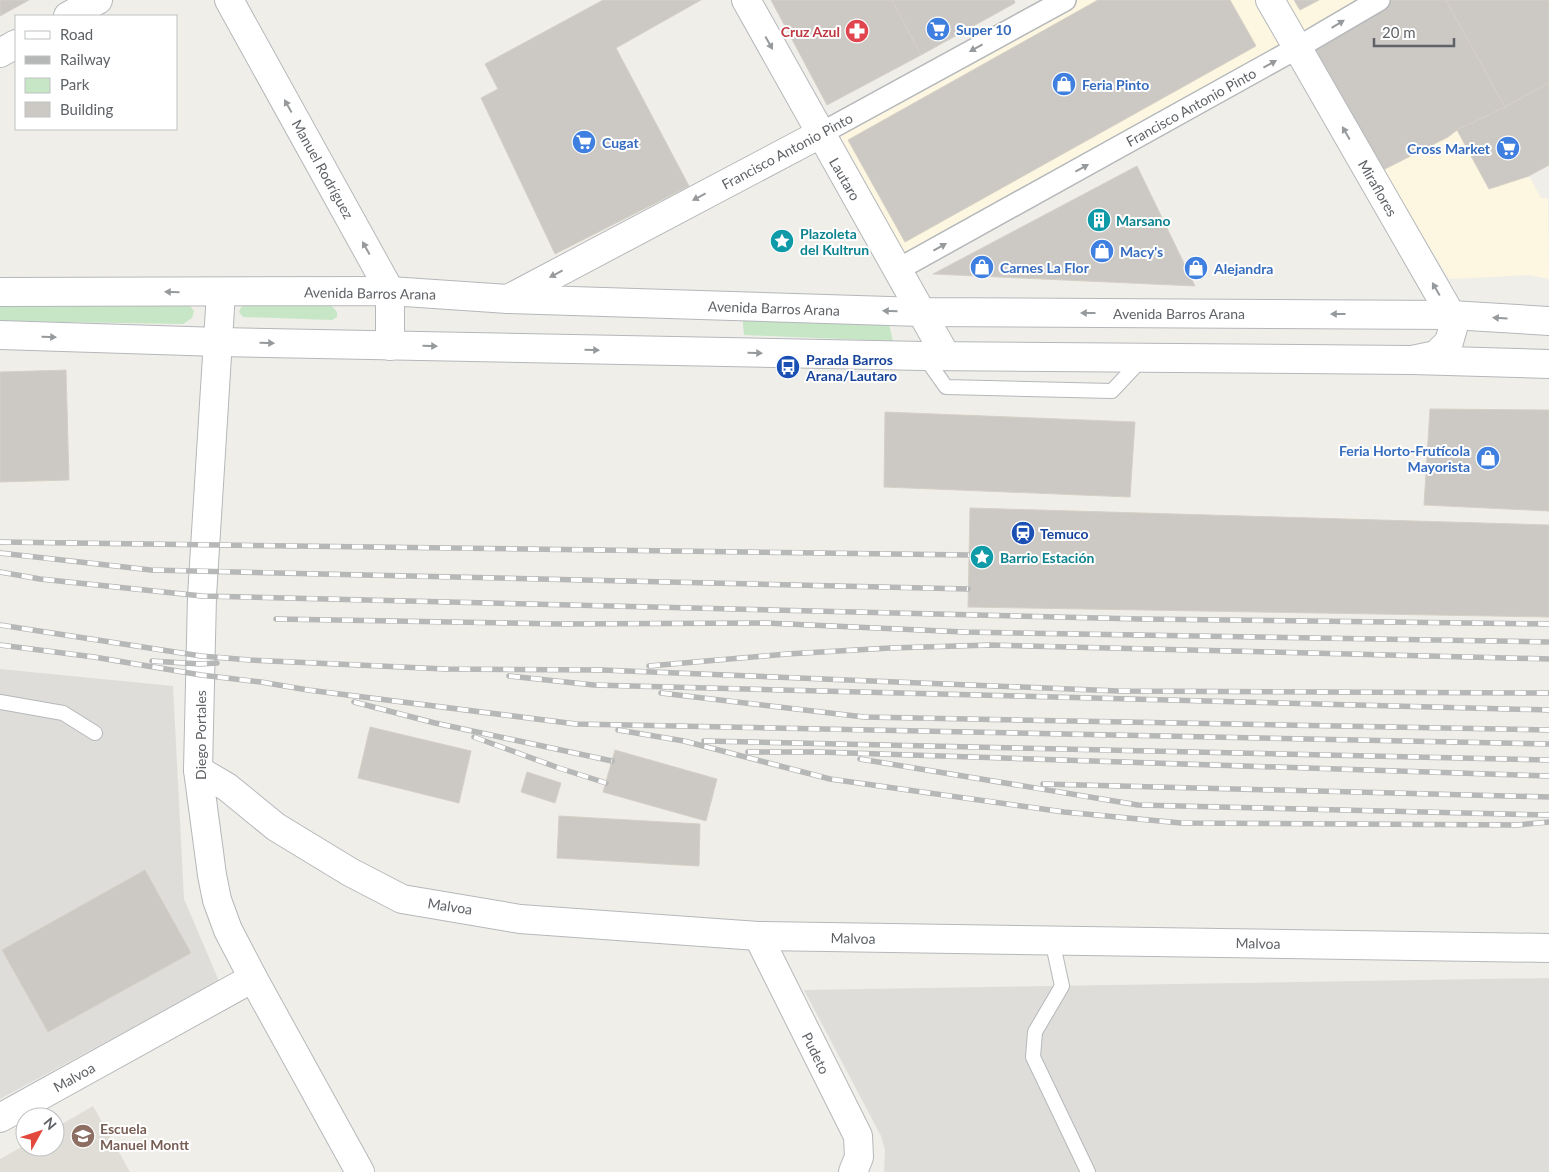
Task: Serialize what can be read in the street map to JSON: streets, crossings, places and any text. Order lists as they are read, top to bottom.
{
  "streets": {
    "street": [
      "Francisco Antonio Pinto",
      "Manuel Rodríguez",
      "Lautaro",
      "Miraflores",
      "Avenida Barros Arana",
      "Diego Portales",
      "Malvoa",
      "Pudeto"
    ]
  },
  "crossings": [
    ["Francisco Antonio Pinto", "Lautaro"],
    ["Francisco Antonio Pinto", "Miraflores"],
    ["Francisco Antonio Pinto", "Avenida Barros Arana"],
    ["Manuel Rodríguez", "Avenida Barros Arana"],
    ["Lautaro", "Avenida Barros Arana"],
    ["Miraflores", "Avenida Barros Arana"],
    ["Avenida Barros Arana", "Diego Portales"],
    ["Diego Portales", "Malvoa"],
    ["Malvoa", "Pudeto"]
  ],
  "one_way": ["Manuel Rodríguez", "Lautaro", "Miraflores"],
  "places": {
    "supermarket": ["Super 10", "Cugat", "Cross Market"],
    "pharmacy": ["Cruz Azul"],
    "shop": [
      "Feria Pinto",
      "Macy's",
      "Carnes La Flor",
      "Alejandra",
      "Feria Horto-Frutícola Mayorista"
    ],
    "building": ["Marsano"],
    "place": ["Plazoleta del Kultrun", "Barrio Estación"],
    "bus stop": ["Parada Barros Arana/Lautaro"],
    "station": ["Temuco"],
    "school or university": ["Escuela Manuel Montt"]
  },
  "legend": [
    "Road",
    "Railway",
    "Park",
    "Building"
  ],
  "scale_bar": "20 m",
  "north": "top right"
}
